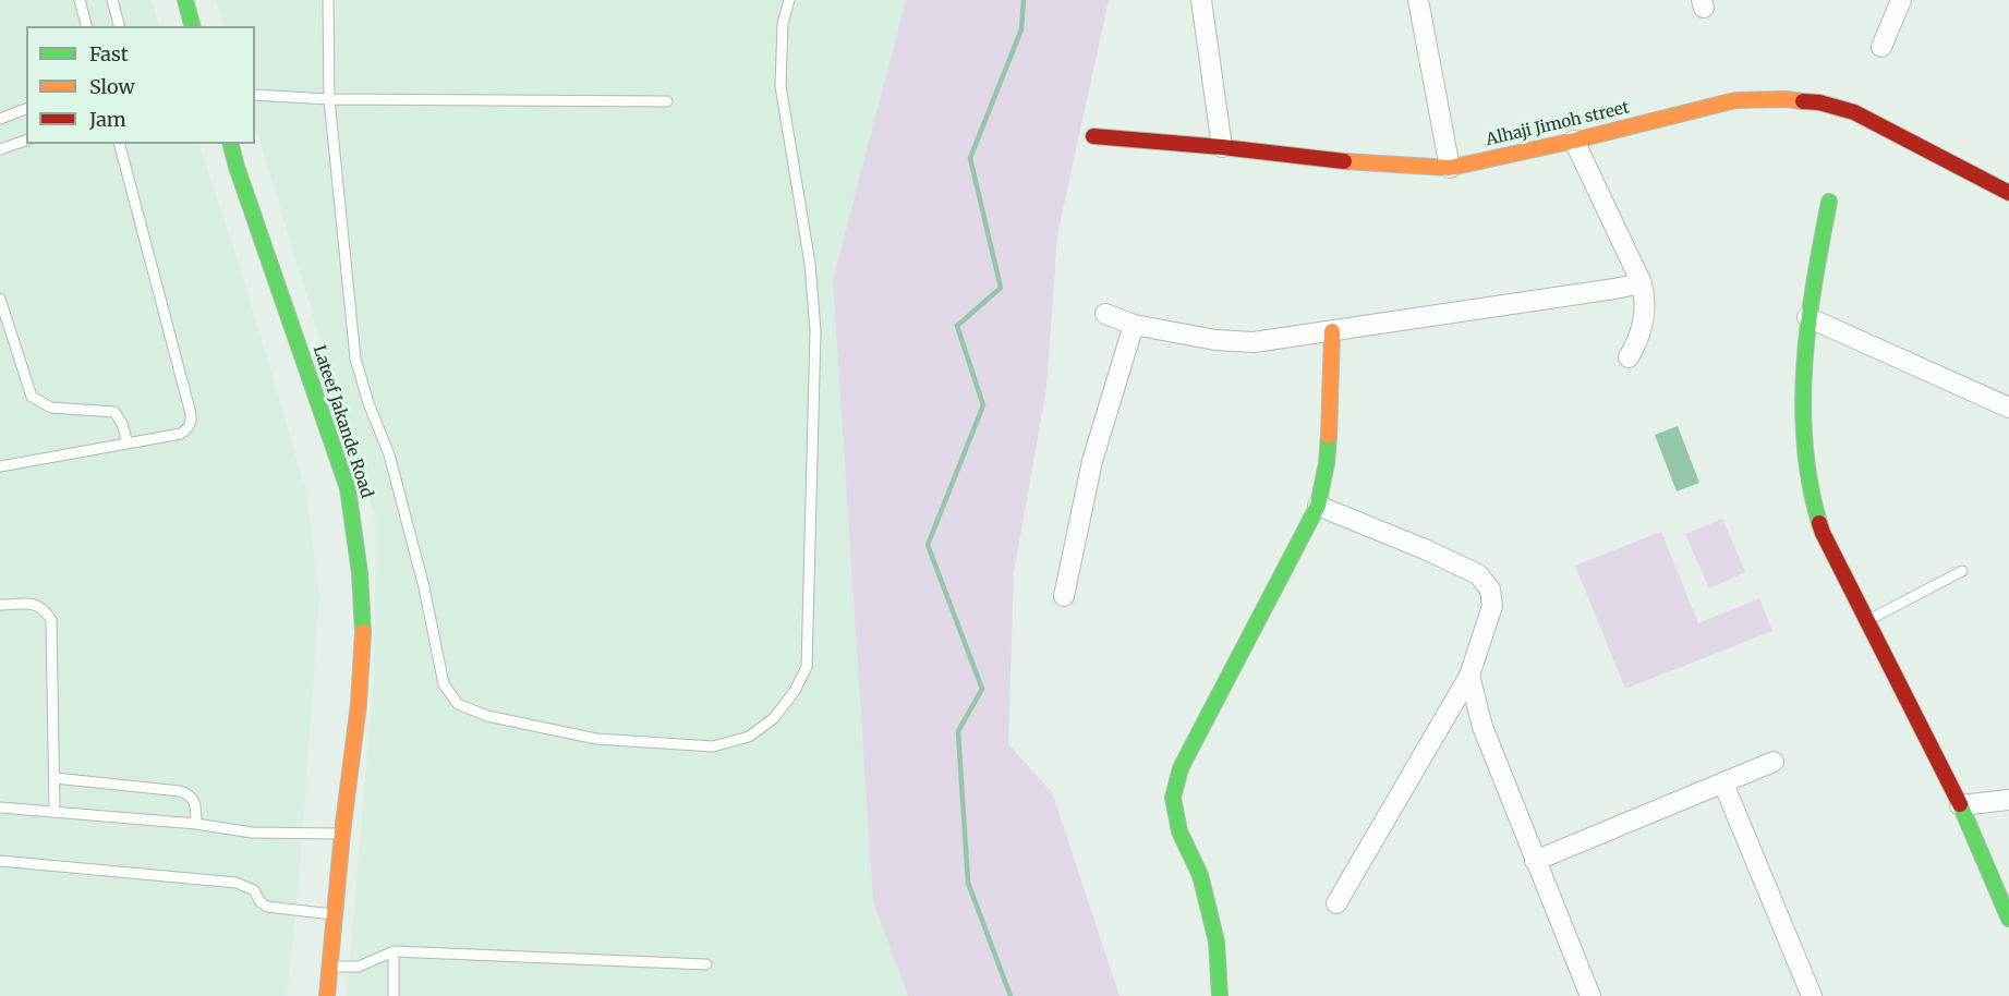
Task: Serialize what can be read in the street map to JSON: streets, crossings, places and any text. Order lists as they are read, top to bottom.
{
  "streets": {
    "street": ["Alhaji Jimoh street", "Lateef Jakande Road"]
  },
  "legend": ["Fast", "Slow", "Jam"]
}
